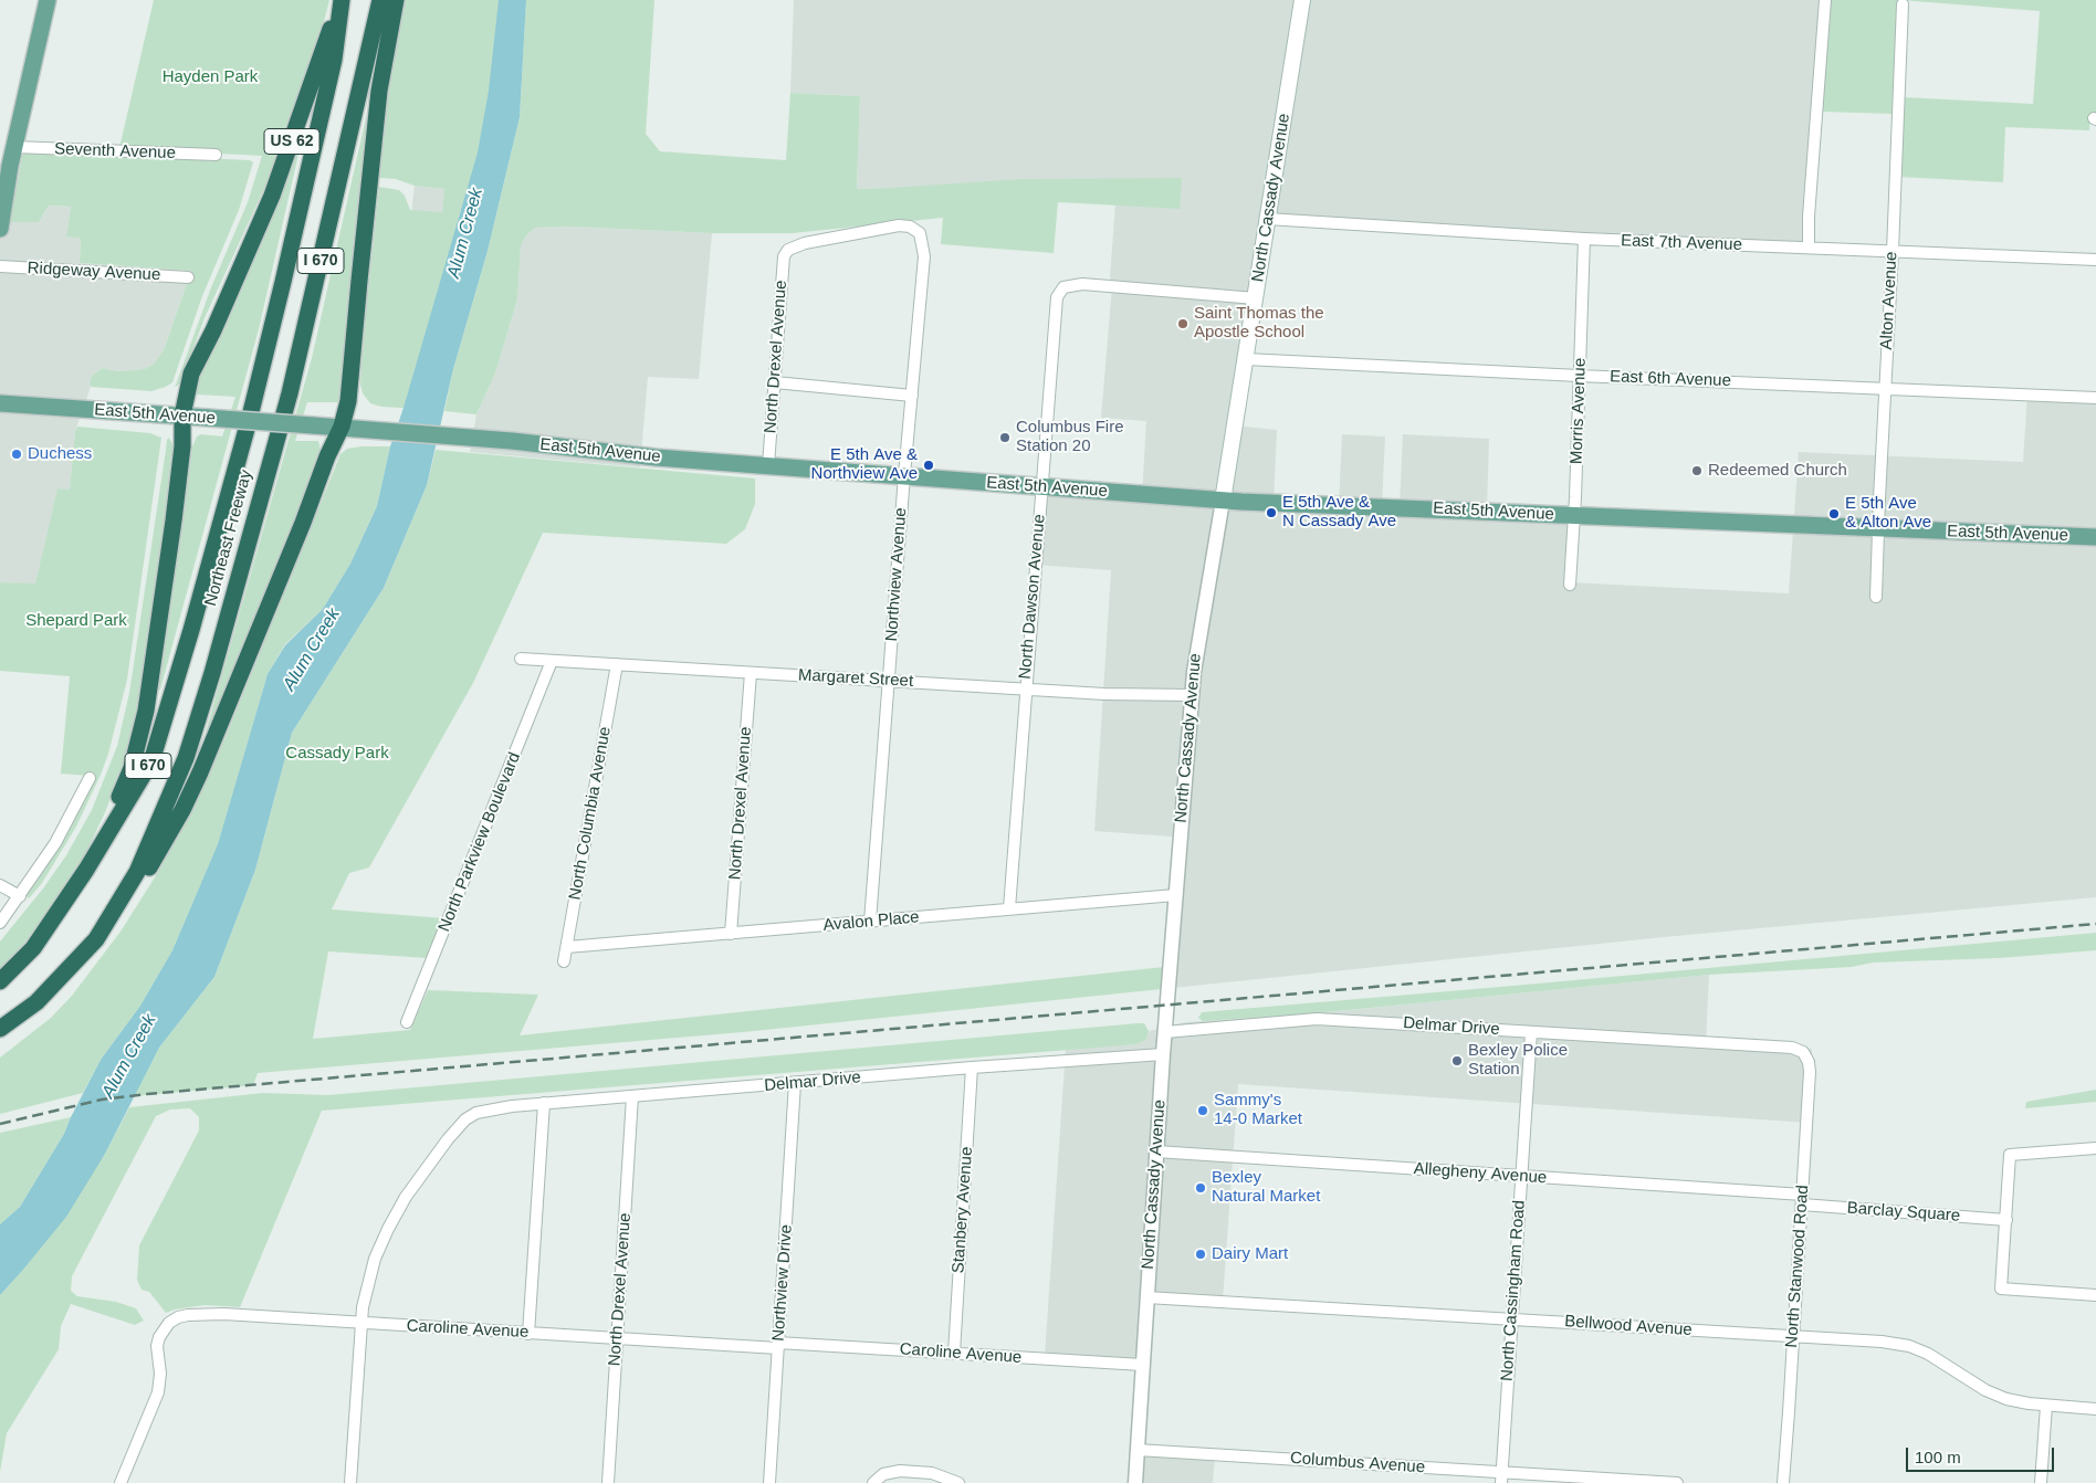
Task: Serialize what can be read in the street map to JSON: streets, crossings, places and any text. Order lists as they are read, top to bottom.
{
  "streets": {
    "highway": ["US 62", "I 670", "Northeast Freeway"],
    "main road": ["North Cassady Avenue", "East 5th Avenue"],
    "street": [
      "Seventh Avenue",
      "East 7th Avenue",
      "Ridgeway Avenue",
      "Alton Avenue",
      "North Drexel Avenue",
      "East 6th Avenue",
      "Morris Avenue",
      "Northview Avenue",
      "North Dawson Avenue",
      "Margaret Street",
      "North Columbia Avenue",
      "North Parkview Boulevard",
      "Avalon Place",
      "Delmar Drive",
      "Allegheny Avenue",
      "Stanbery Avenue",
      "Barclay Square",
      "North Stanwood Road",
      "Northview Drive",
      "North Cassingham Road",
      "Bellwood Avenue",
      "Caroline Avenue",
      "Columbus Avenue"
    ]
  },
  "crossings": [
    ["US 62", "East 5th Avenue"],
    ["US 62", "Northeast Freeway"],
    ["North Cassady Avenue", "East 7th Avenue"],
    ["North Cassady Avenue", "East 6th Avenue"],
    ["North Cassady Avenue", "East 5th Avenue"],
    ["North Cassady Avenue", "North Dawson Avenue"],
    ["North Cassady Avenue", "Margaret Street"],
    ["North Cassady Avenue", "Avalon Place"],
    ["North Cassady Avenue", "Delmar Drive"],
    ["North Cassady Avenue", "Allegheny Avenue"],
    ["North Cassady Avenue", "Bellwood Avenue"],
    ["North Cassady Avenue", "Caroline Avenue"],
    ["North Cassady Avenue", "Columbus Avenue"],
    ["East 7th Avenue", "Alton Avenue"],
    ["East 7th Avenue", "Morris Avenue"],
    ["Alton Avenue", "East 6th Avenue"],
    ["Alton Avenue", "East 5th Avenue"],
    ["North Drexel Avenue", "East 5th Avenue"],
    ["North Drexel Avenue", "Northview Avenue"],
    ["North Drexel Avenue", "Margaret Street"],
    ["North Drexel Avenue", "Avalon Place"],
    ["North Drexel Avenue", "Delmar Drive"],
    ["North Drexel Avenue", "Caroline Avenue"],
    ["East 6th Avenue", "Morris Avenue"],
    ["Morris Avenue", "East 5th Avenue"],
    ["East 5th Avenue", "Northview Avenue"],
    ["East 5th Avenue", "North Dawson Avenue"],
    ["Northview Avenue", "Margaret Street"],
    ["Northview Avenue", "Avalon Place"],
    ["North Dawson Avenue", "Margaret Street"],
    ["North Dawson Avenue", "Avalon Place"],
    ["Margaret Street", "North Columbia Avenue"],
    ["Margaret Street", "North Parkview Boulevard"],
    ["North Columbia Avenue", "Avalon Place"],
    ["Delmar Drive", "Stanbery Avenue"],
    ["Delmar Drive", "North Stanwood Road"],
    ["Delmar Drive", "Northview Drive"],
    ["Delmar Drive", "North Cassingham Road"],
    ["Delmar Drive", "Caroline Avenue"],
    ["Allegheny Avenue", "Barclay Square"],
    ["Allegheny Avenue", "North Stanwood Road"],
    ["Allegheny Avenue", "North Cassingham Road"],
    ["Stanbery Avenue", "Caroline Avenue"],
    ["Barclay Square", "North Stanwood Road"],
    ["North Stanwood Road", "Bellwood Avenue"],
    ["Northview Drive", "Caroline Avenue"],
    ["North Cassingham Road", "Bellwood Avenue"],
    ["North Cassingham Road", "Columbus Avenue"]
  ],
  "water": ["Alum Creek"],
  "parks": ["Hayden Park", "Shepard Park", "Cassady Park"],
  "places": [
    "Saint Thomas the Apostle School",
    "Columbus Fire Station 20",
    "Duchess",
    "E 5th Ave & Northview Ave",
    "Redeemed Church",
    "E 5th Ave & N Cassady Ave",
    "E 5th Ave & Alton Ave",
    "Bexley Police Station",
    "Sammy's 14-0 Market",
    "Bexley Natural Market",
    "Dairy Mart"
  ],
  "scale_bar": "100 m"
}
